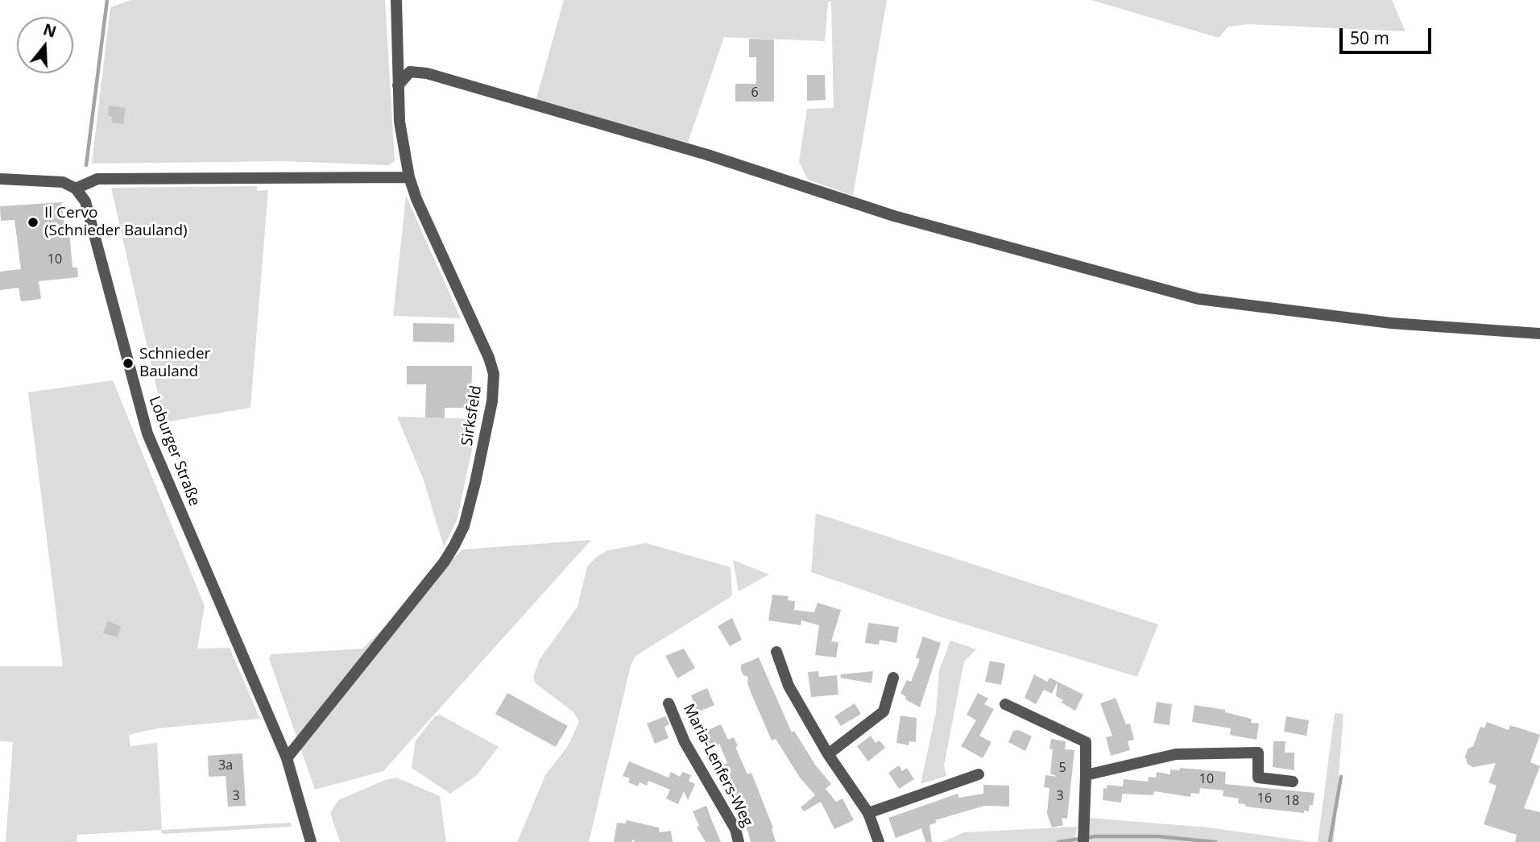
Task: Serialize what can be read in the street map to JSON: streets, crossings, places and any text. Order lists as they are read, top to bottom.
{
  "streets": {
    "street": ["Sirksfeld", "Loburger Straße", "Maria-Lenfers-Weg"]
  },
  "crossings": [
    ["Sirksfeld", "Loburger Straße"]
  ],
  "places": ["Il Cervo (Schnieder Bauland)", "Schnieder Bauland"],
  "house_numbers": [
    "6",
    "10",
    "3a",
    "5",
    "10",
    "3",
    "3",
    "16",
    "18"
  ],
  "scale_bar": "50 m",
  "north": "top"
}
